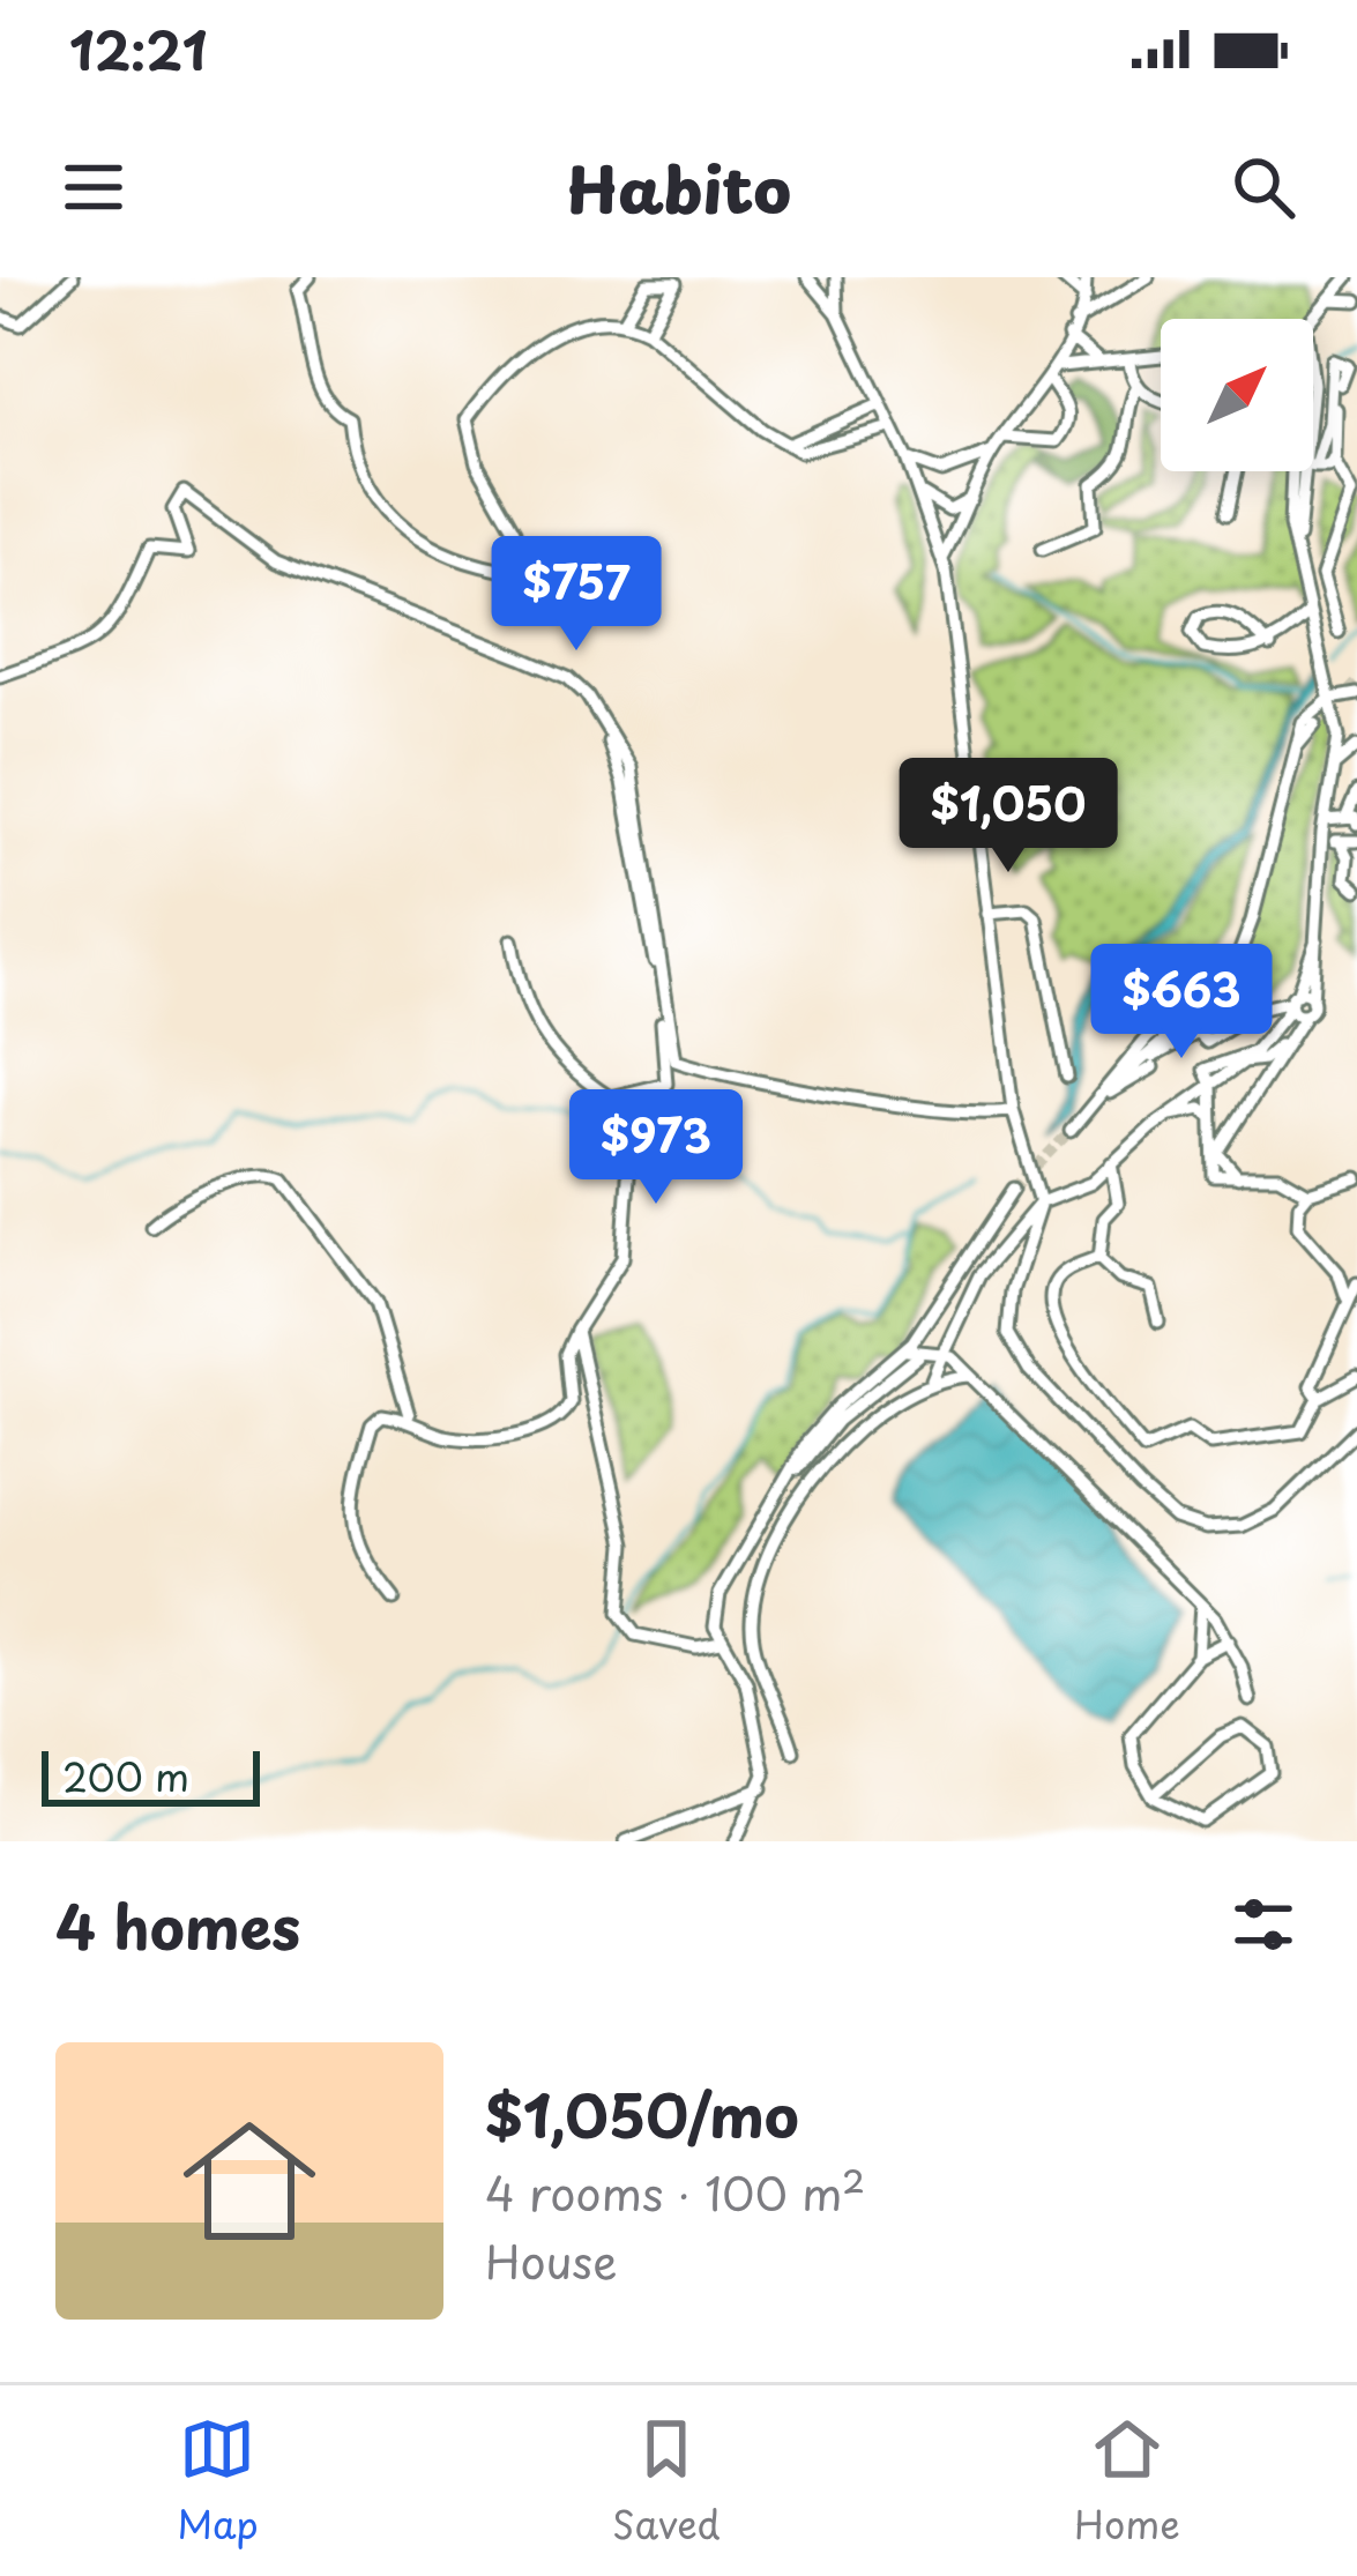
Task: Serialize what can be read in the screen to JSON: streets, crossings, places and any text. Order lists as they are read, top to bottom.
{
  "scale_bar": "200 m",
  "north": "top right",
  "page": {
    "status": "12:21",
    "header": "Habito",
    "price": [
      "$757",
      "$1,050",
      "$663",
      "$973"
    ],
    "scale": "200 m",
    "heading": "4 homes",
    "list": [
      {
        "name": "$1,050/mo",
        "note": "4 rooms · 100 m² · House"
      }
    ],
    "tabs": ["Map", "Saved", "Home"]
  }
}
